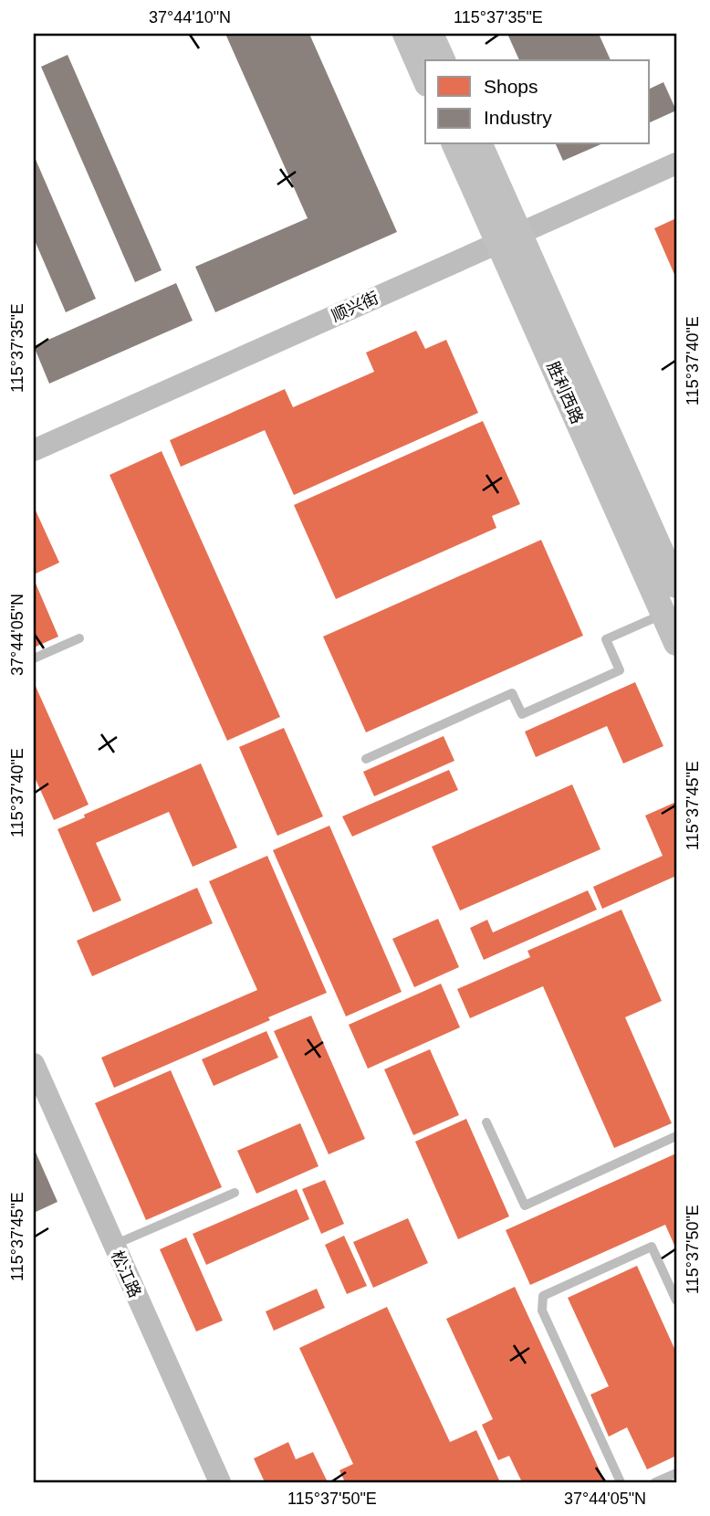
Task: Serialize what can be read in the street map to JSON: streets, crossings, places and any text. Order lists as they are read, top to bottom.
{
  "streets": {
    "main road": ["胜利西路"],
    "street": ["顺兴街", "松江路"]
  },
  "crossings": [
    ["顺兴街", "胜利西路"]
  ],
  "legend": ["Shops", "Industry"],
  "coordinates": [
    "37°44'10\"N",
    "115°37'35\"E",
    "115°37'40\"E",
    "37°44'05\"N",
    "115°37'45\"E",
    "115°37'50\"E"
  ]
}
